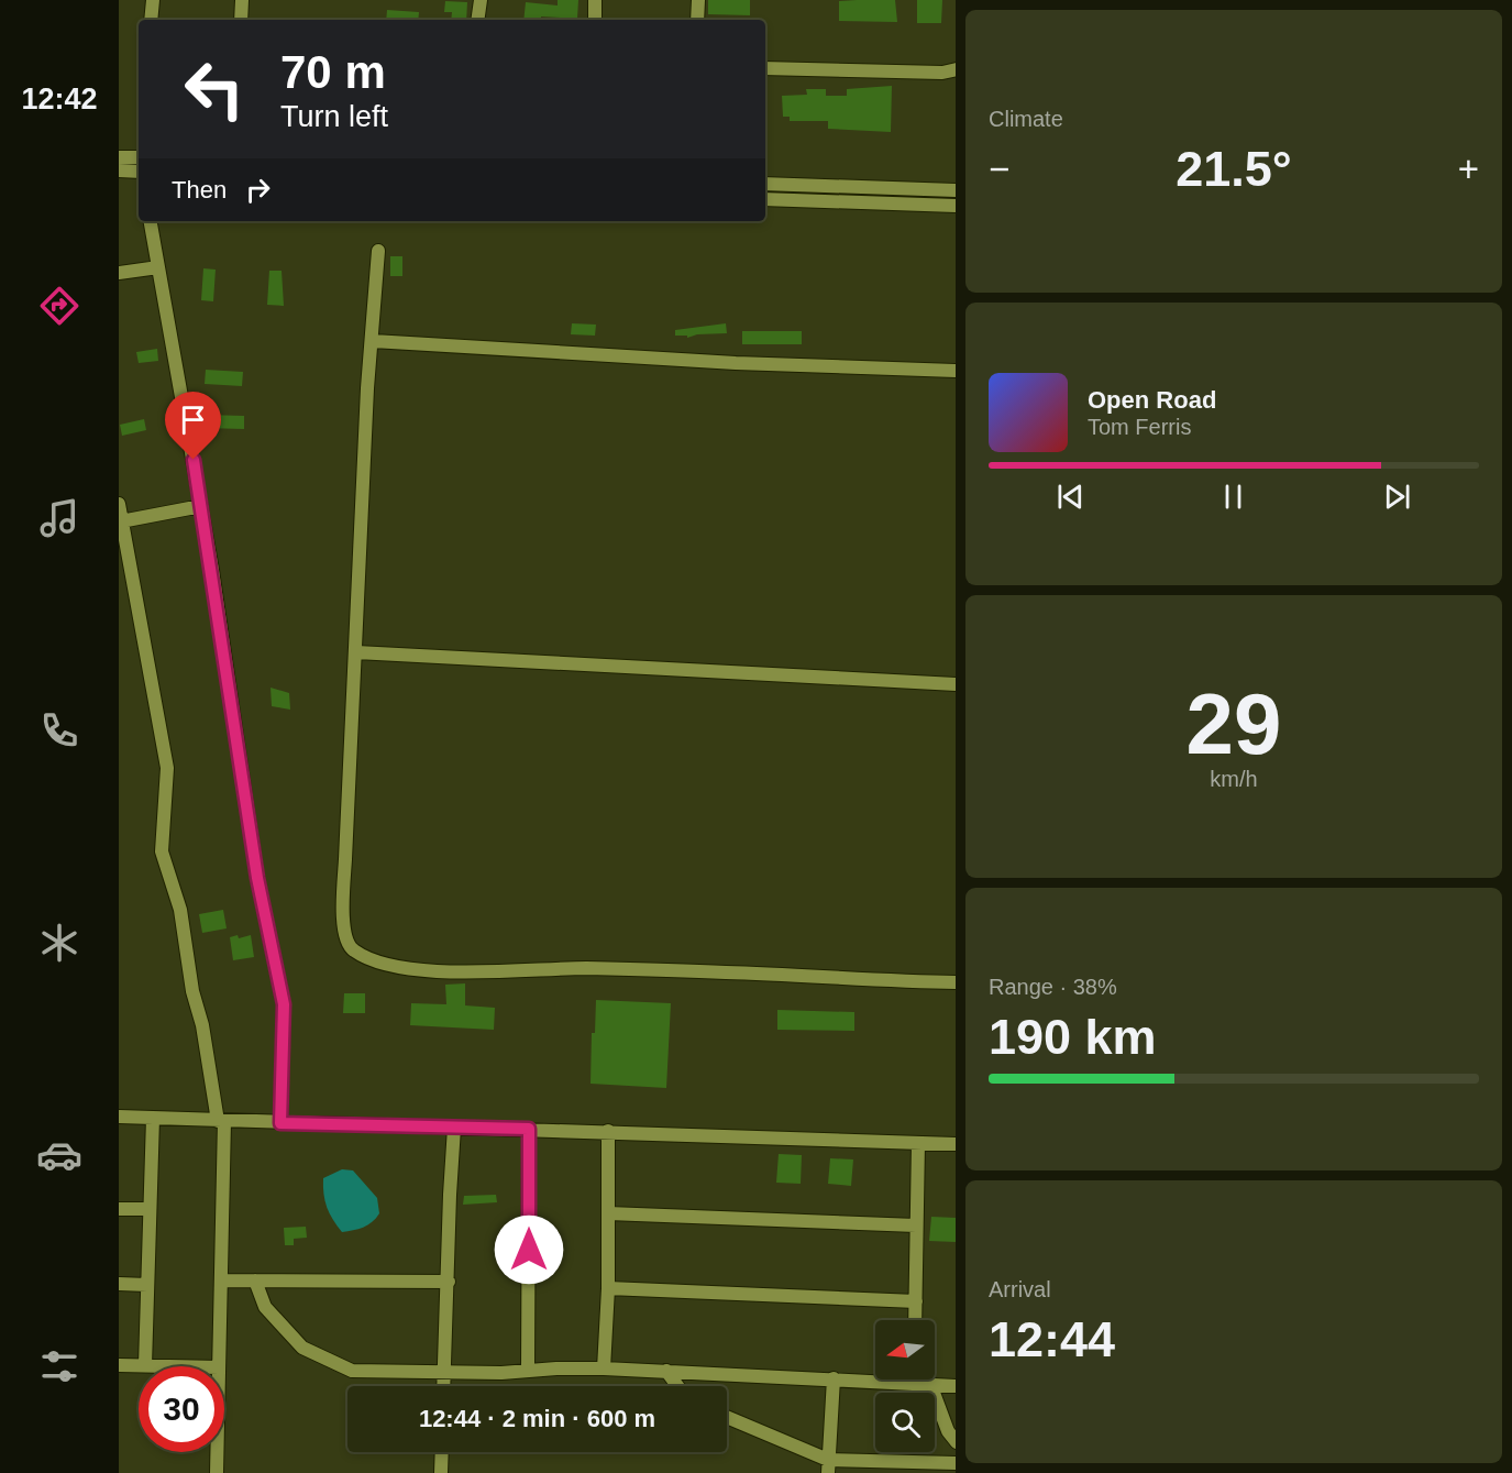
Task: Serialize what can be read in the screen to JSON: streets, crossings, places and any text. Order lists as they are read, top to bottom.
{
  "north": "left",
  "page": {
    "tabs": "12:42",
    "tile": [
      "Climate",
      ["29", "km/h"],
      ["Range · 38%", "190 km"],
      ["Arrival", "12:44"]
    ],
    "turn": ["70 m", "Turn left"],
    "heat": ["−", "21.5°", "+"],
    "then": "Then",
    "song": ["Open Road", "Tom Ferris"],
    "limit": "30",
    "trip": "12:44 · 2 min · 600 m"
  }
}
